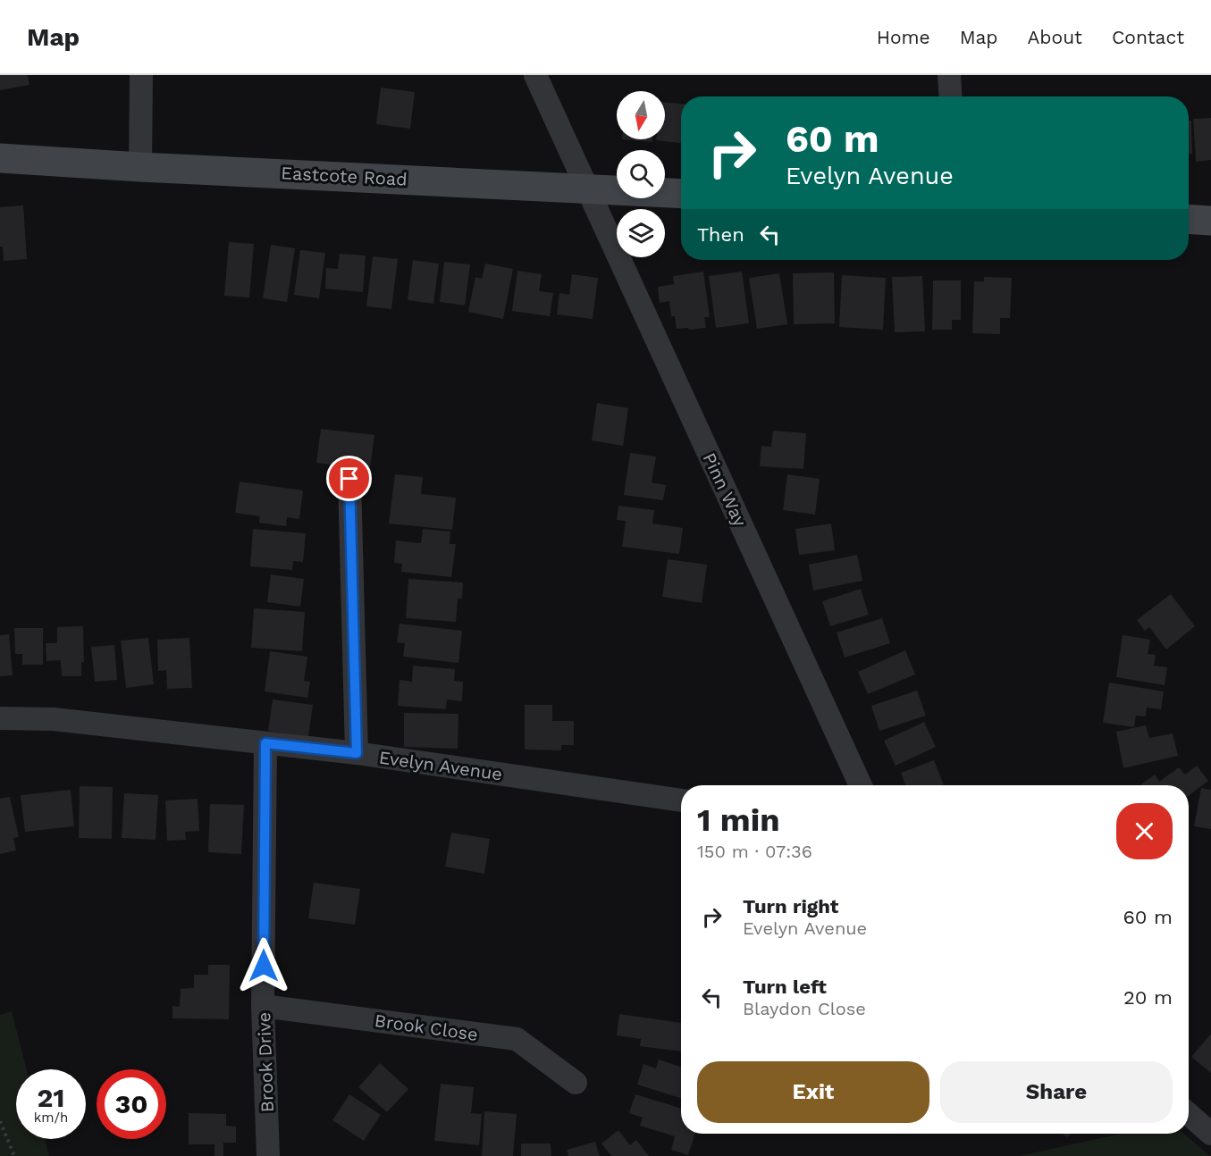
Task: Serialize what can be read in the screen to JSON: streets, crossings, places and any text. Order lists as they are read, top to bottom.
{
  "streets": {
    "main road": ["Eastcote Road"],
    "street": [
      "Pinn Way",
      "Evelyn Avenue",
      "Brook Close",
      "Brook Drive"
    ]
  },
  "crossings": [
    ["Eastcote Road", "Pinn Way"],
    ["Evelyn Avenue", "Brook Drive"],
    ["Brook Close", "Brook Drive"]
  ],
  "north": "bottom",
  "page": {
    "header": "Map",
    "nav": [
      "Home",
      "Map",
      "About",
      "Contact"
    ],
    "turn": ["60 m", "Evelyn Avenue"],
    "then": "Then",
    "heading": ["1 min", "150 m · 07:36"],
    "list": [
      {
        "name": "Turn right",
        "note": "Evelyn Avenue",
        "value": "60 m"
      },
      {
        "name": "Turn left",
        "note": "Blaydon Close",
        "value": "20 m"
      }
    ],
    "buttons": ["Exit", "Share"],
    "speed": "21 km/h",
    "limit": "30"
  }
}
